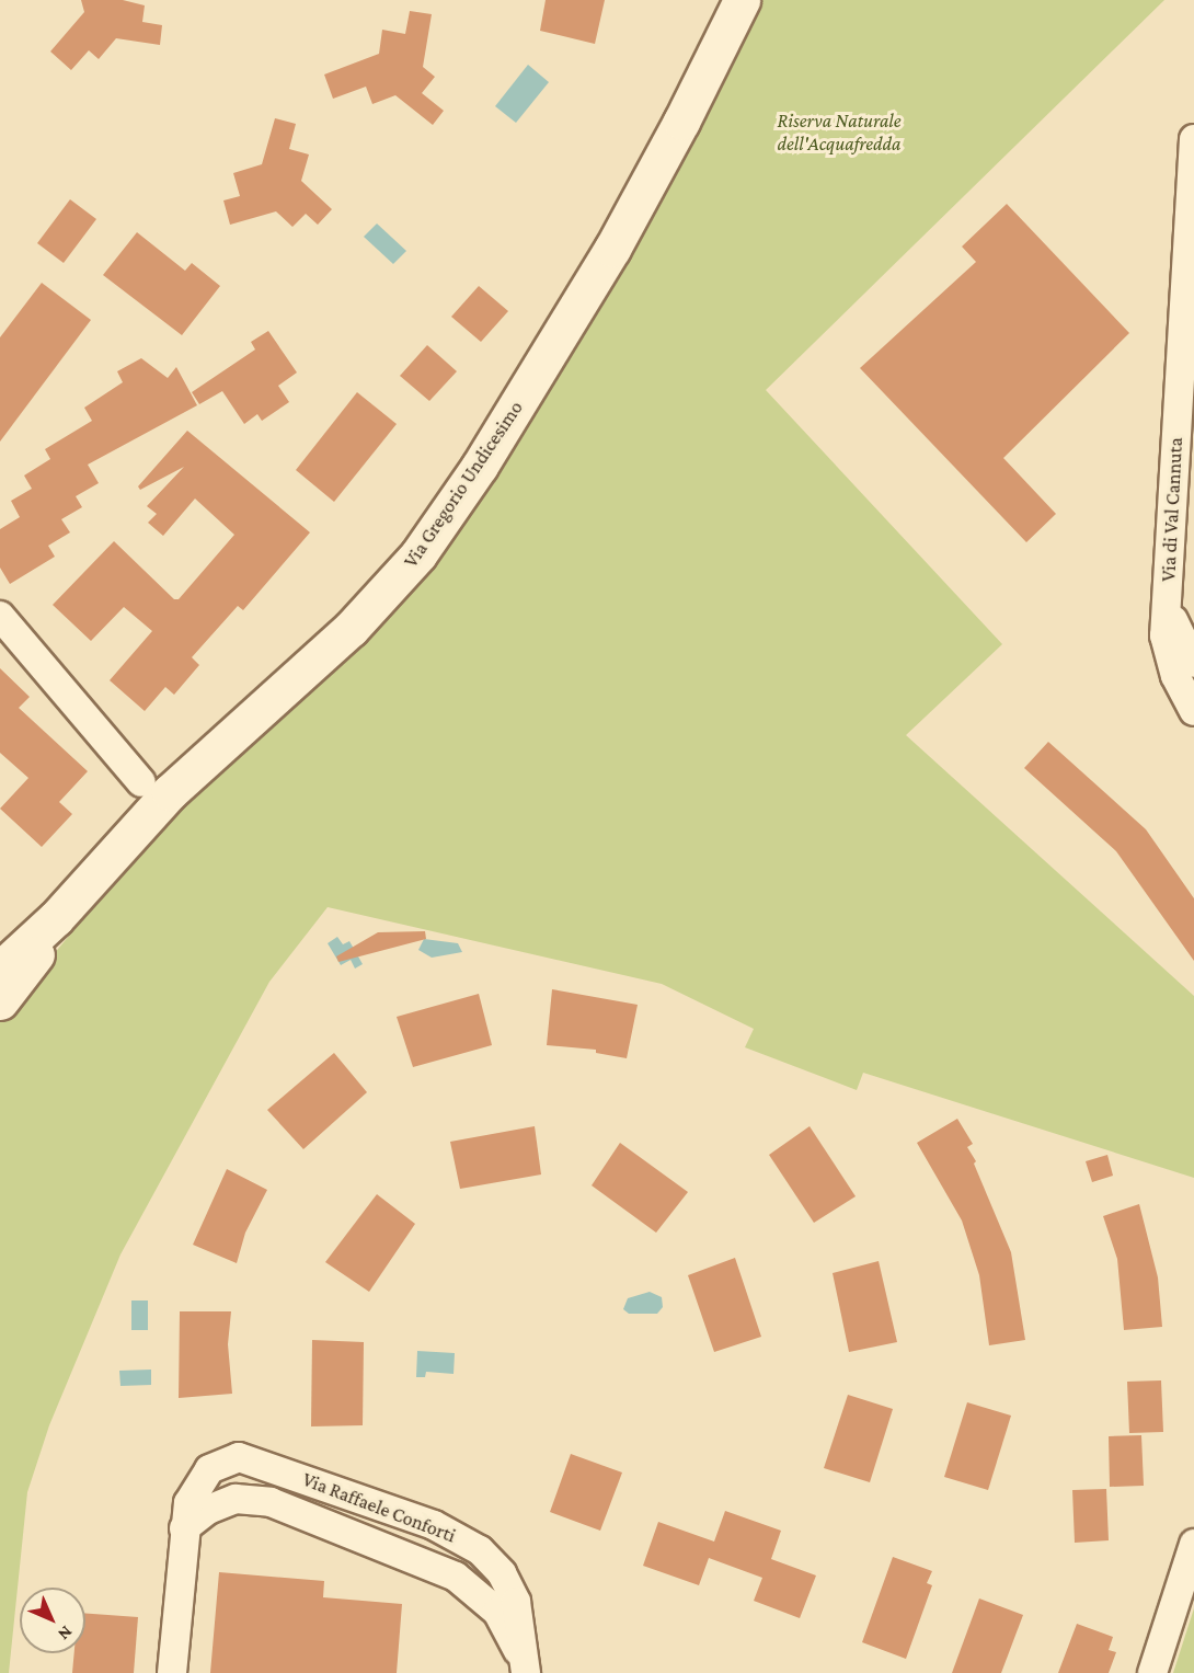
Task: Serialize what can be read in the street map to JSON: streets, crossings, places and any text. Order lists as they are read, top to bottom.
{
  "streets": {
    "street": ["Via Gregorio Undicesimo", "Via di Val Cannuta", "Via Raffaele Conforti"]
  },
  "parks": ["Riserva Naturale dell'Acquafredda"],
  "north": "bottom right"
}
